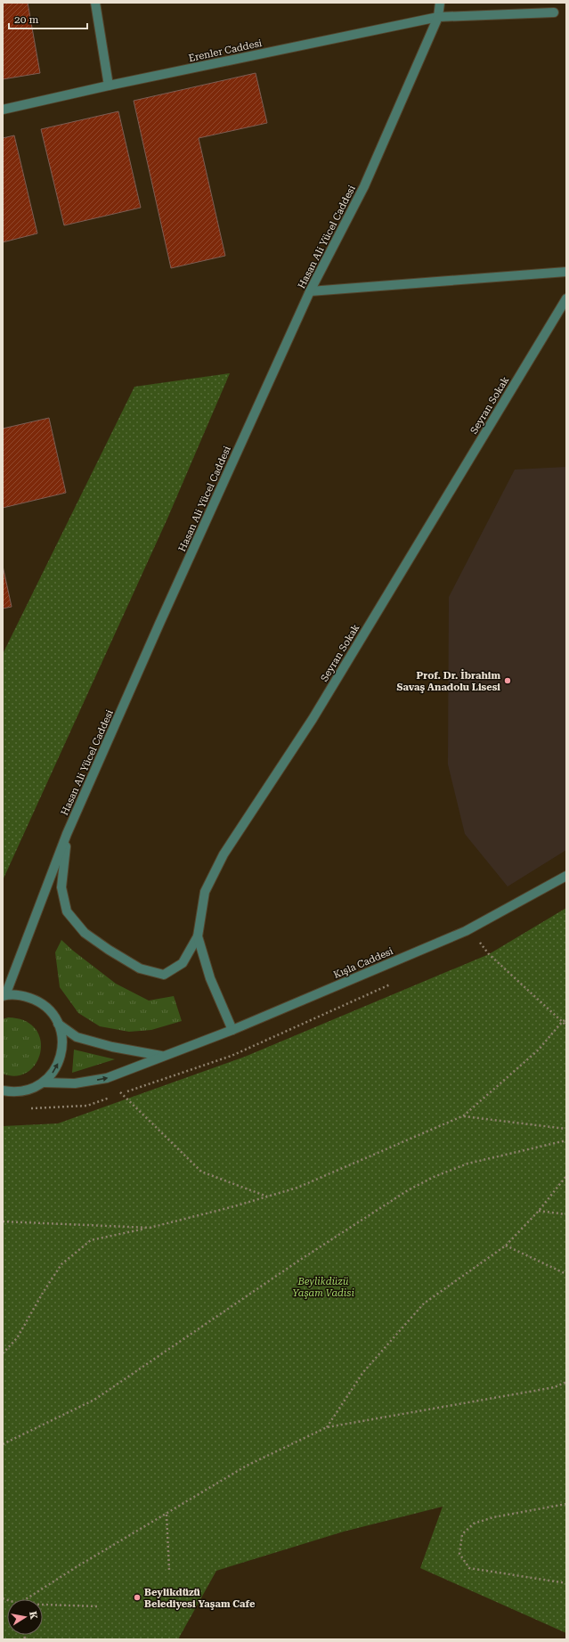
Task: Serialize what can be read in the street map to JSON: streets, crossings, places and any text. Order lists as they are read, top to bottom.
{
  "streets": {
    "street": [
      "Erenler Caddesi",
      "Hasan Ali Yücel Caddesi",
      "Seyran Sokak",
      "Kışla Caddesi"
    ]
  },
  "crossings": [
    ["Erenler Caddesi", "Hasan Ali Yücel Caddesi"],
    ["Seyran Sokak", "Kışla Caddesi"]
  ],
  "parks": ["Beylikdüzü Yaşam Vadisi"],
  "places": ["Prof. Dr. İbrahim Savaş Anadolu Lisesi", "Beylikdüzü Belediyesi Yaşam Cafe"],
  "scale_bar": "20 m",
  "north": "right"
}
